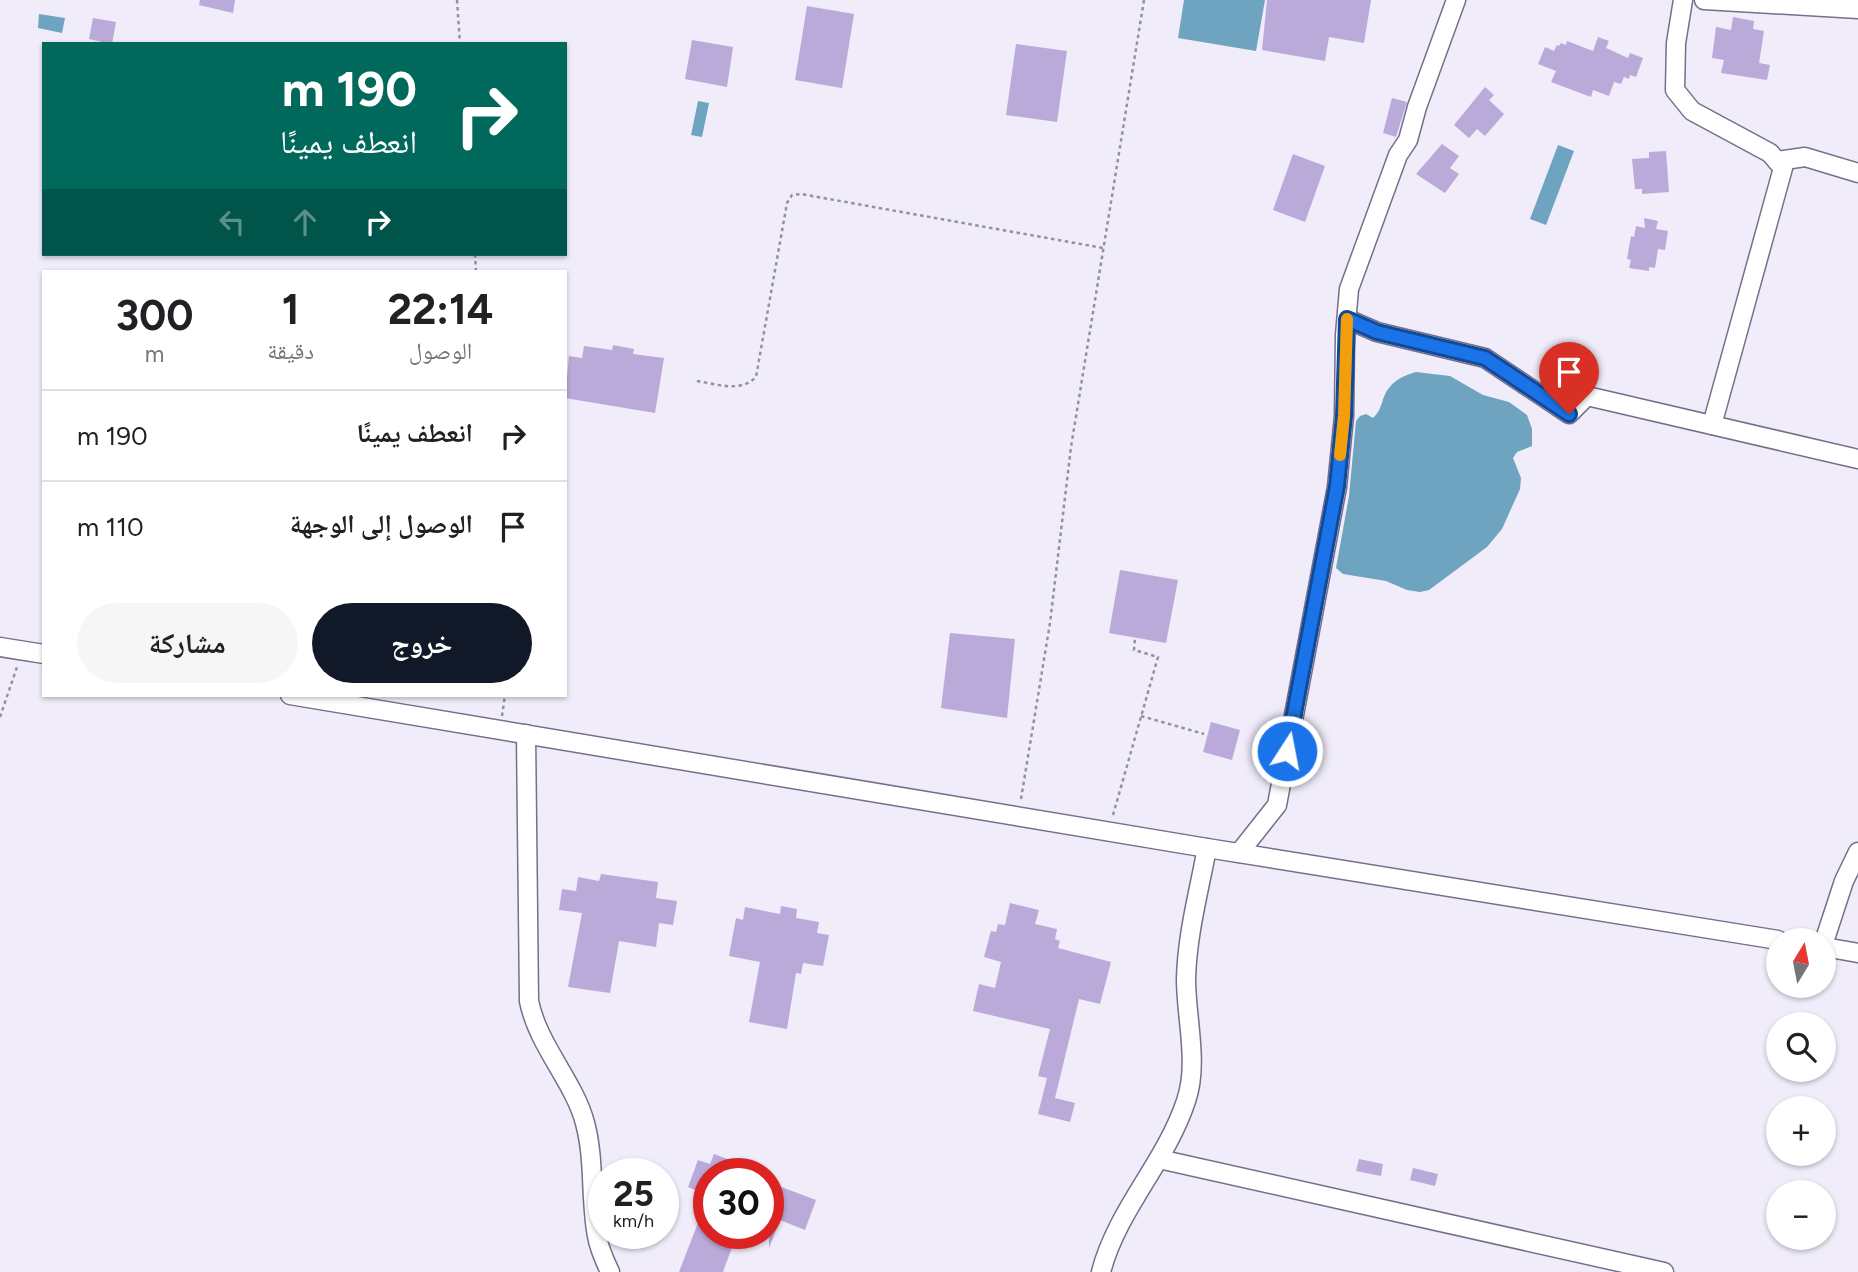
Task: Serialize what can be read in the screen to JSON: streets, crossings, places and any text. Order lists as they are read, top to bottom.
{
  "north": "top",
  "page": {
    "turn": ["190 m", "انعطف يمينًا"],
    "eta": [
      "22:14",
      "الوصول",
      "1",
      "دقيقة",
      "300",
      "m"
    ],
    "list": [
      {
        "name": "انعطف يمينًا",
        "value": "190 m"
      },
      {
        "name": "الوصول إلى الوجهة",
        "value": "110 m"
      }
    ],
    "buttons": ["خروج", "مشاركة"],
    "map_buttons": ["+", "−"],
    "speed": "25 km/h",
    "limit": "30"
  }
}
